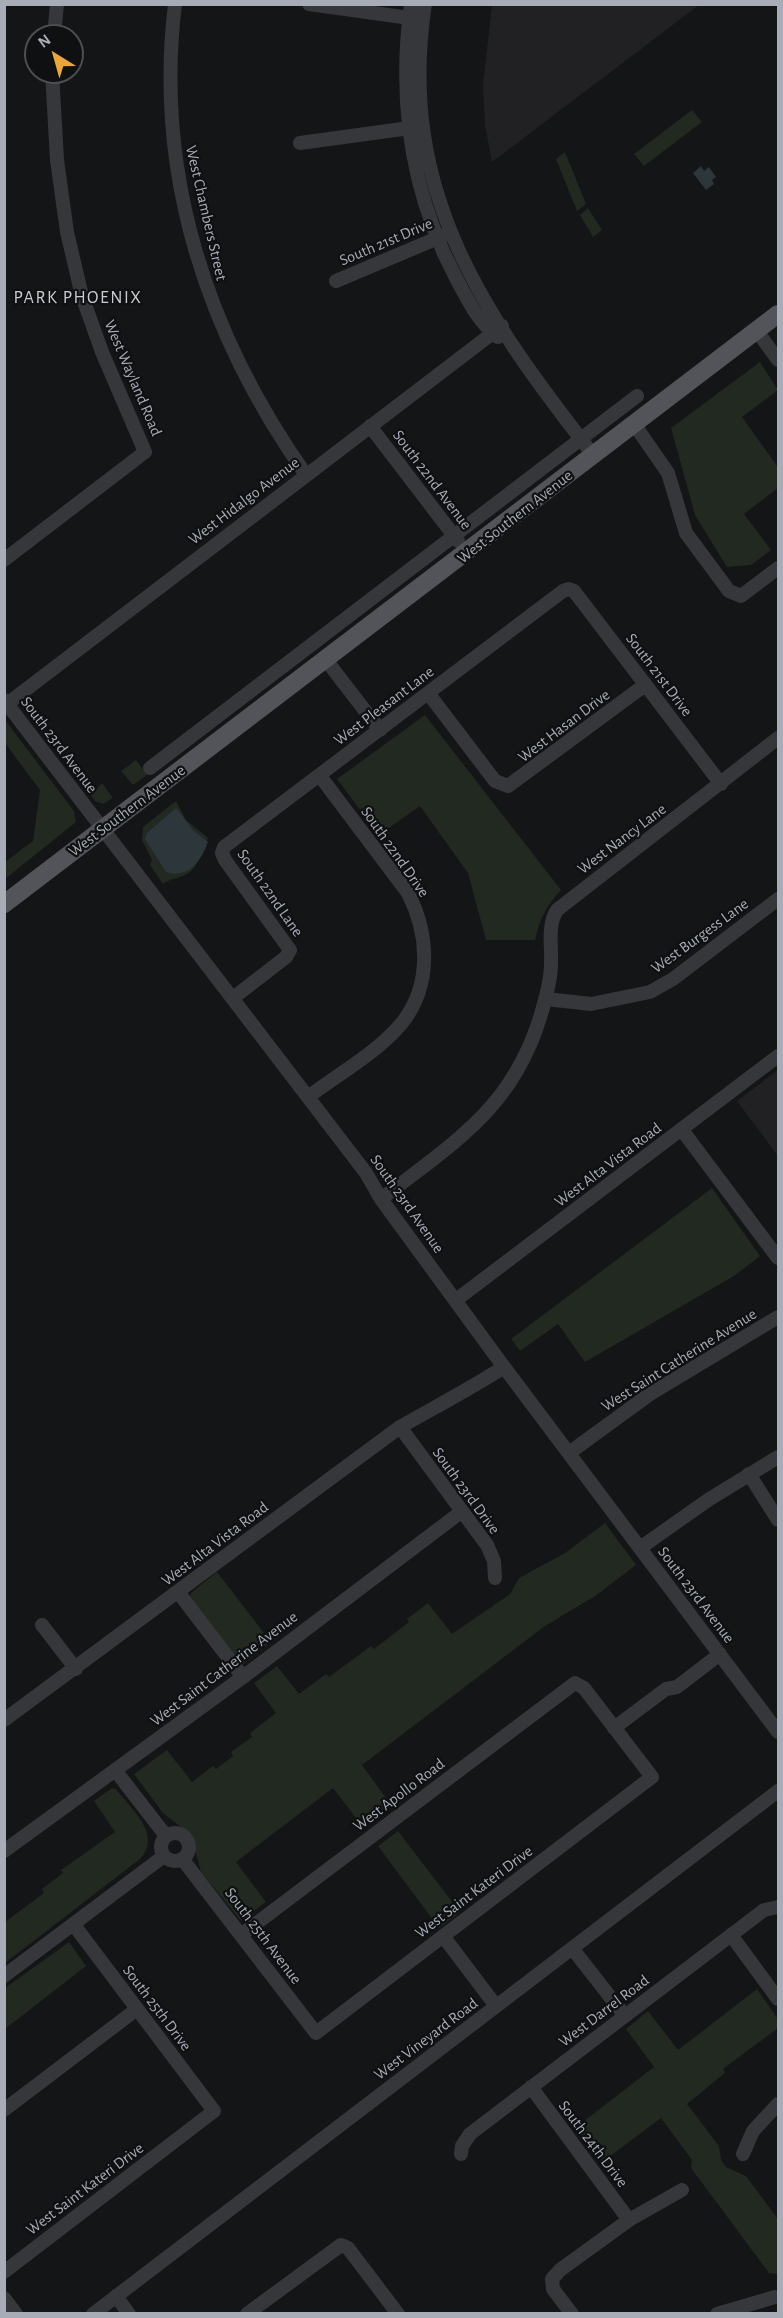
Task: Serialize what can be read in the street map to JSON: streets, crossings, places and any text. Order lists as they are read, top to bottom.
{
  "streets": {
    "main road": ["West Southern Avenue"],
    "street": [
      "West Chambers Street",
      "South 21st Drive",
      "West Wayland Road",
      "South 22nd Avenue",
      "West Hidalgo Avenue",
      "West Pleasant Lane",
      "West Hasan Drive",
      "South 23rd Avenue",
      "West Nancy Lane",
      "South 22nd Drive",
      "South 22nd Lane",
      "West Burgess Lane",
      "West Alta Vista Road",
      "West Saint Catherine Avenue",
      "South 23rd Drive",
      "West Apollo Road",
      "West Saint Kateri Drive",
      "South 25th Avenue",
      "South 25th Drive",
      "West Darrel Road",
      "West Vineyard Road",
      "South 24th Drive"
    ]
  },
  "crossings": [
    ["West Chambers Street", "West Hidalgo Avenue"],
    ["South 21st Drive", "West Pleasant Lane"],
    ["South 21st Drive", "West Hasan Drive"],
    ["South 21st Drive", "West Nancy Lane"],
    ["South 22nd Avenue", "West Hidalgo Avenue"],
    ["South 22nd Avenue", "West Southern Avenue"],
    ["West Hidalgo Avenue", "South 23rd Avenue"],
    ["West Southern Avenue", "South 23rd Avenue"],
    ["West Pleasant Lane", "West Hasan Drive"],
    ["West Pleasant Lane", "South 22nd Drive"],
    ["West Pleasant Lane", "South 22nd Lane"],
    ["South 23rd Avenue", "South 22nd Drive"],
    ["South 23rd Avenue", "South 22nd Lane"],
    ["South 23rd Avenue", "West Alta Vista Road"],
    ["South 23rd Avenue", "West Saint Catherine Avenue"],
    ["West Nancy Lane", "West Burgess Lane"],
    ["West Alta Vista Road", "South 23rd Drive"],
    ["West Saint Catherine Avenue", "South 23rd Drive"],
    ["West Apollo Road", "West Saint Kateri Drive"],
    ["West Apollo Road", "South 25th Avenue"],
    ["West Saint Kateri Drive", "South 25th Avenue"],
    ["West Saint Kateri Drive", "South 25th Drive"],
    ["West Darrel Road", "South 24th Drive"]
  ],
  "districts": ["PARK PHOENIX"],
  "north": "top left"
}
